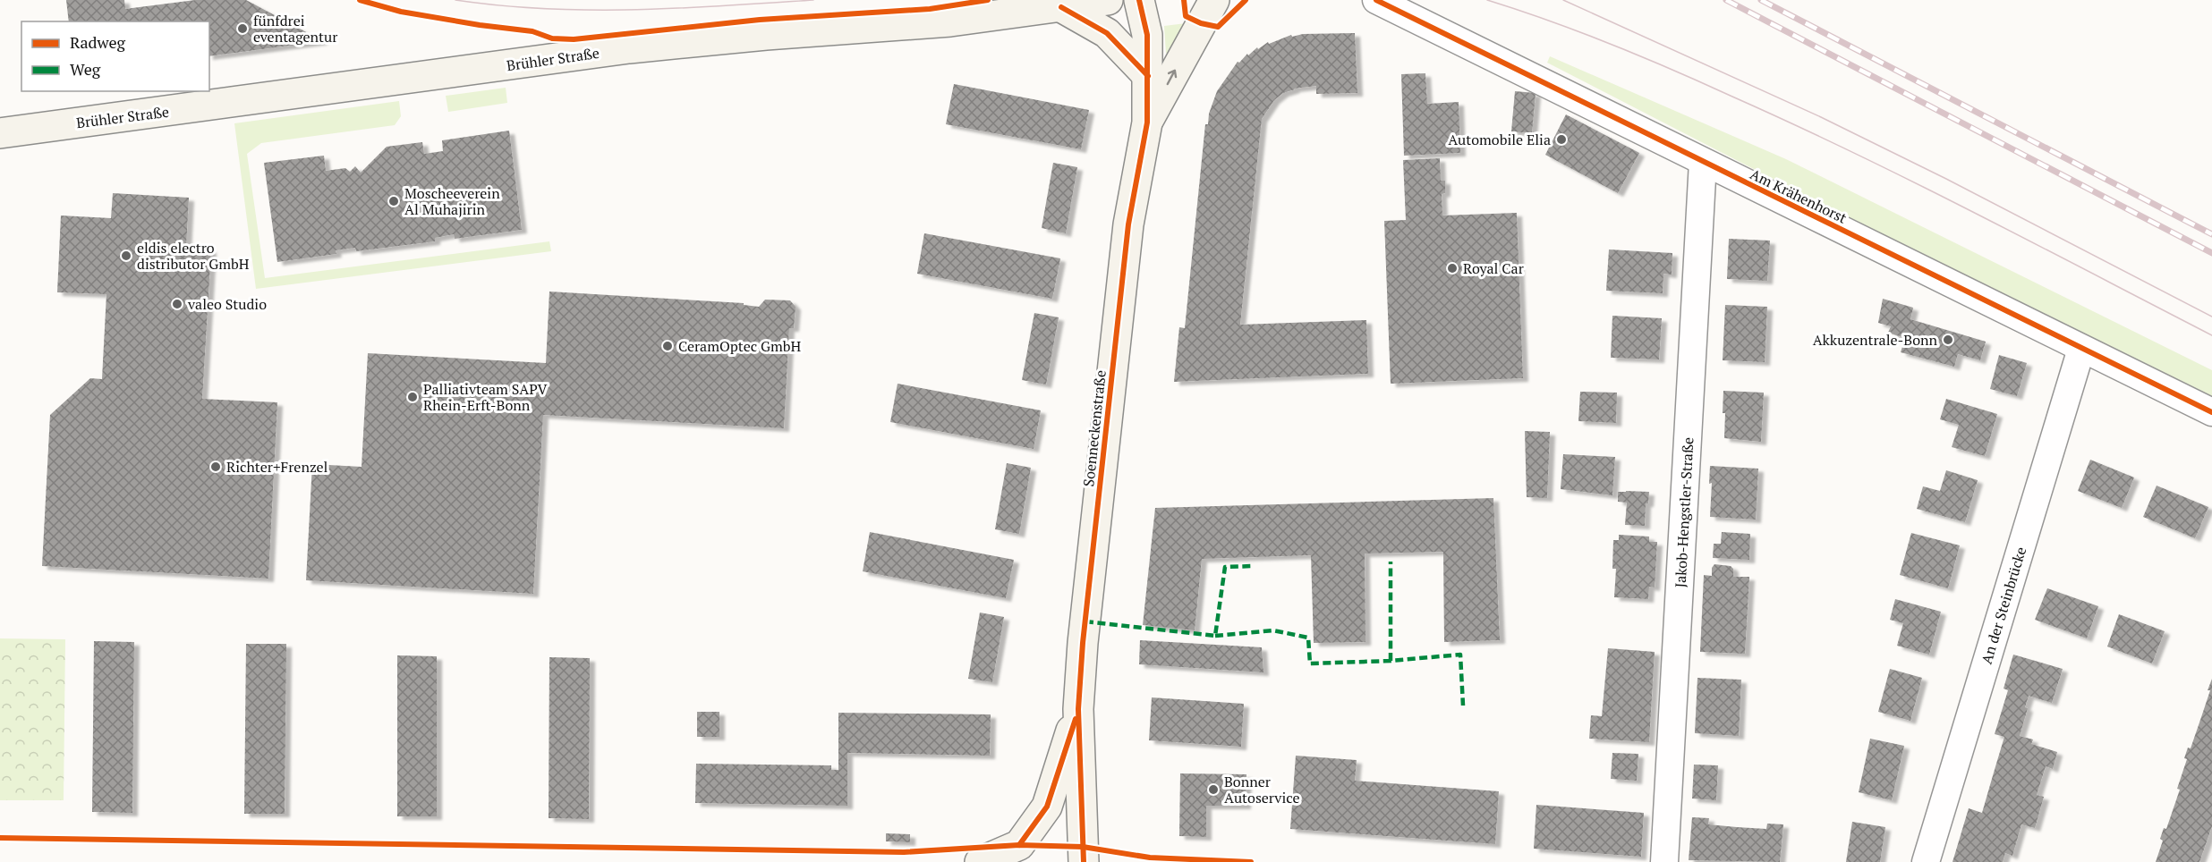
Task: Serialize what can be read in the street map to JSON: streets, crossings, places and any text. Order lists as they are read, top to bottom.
{
  "streets": {
    "street": [
      "Brühler Straße",
      "Am Krähenhorst",
      "Soenneckenstraße",
      "Jakob-Hengstler-Straße",
      "An der Steinbrücke"
    ]
  },
  "crossings": [
    ["Am Krähenhorst", "Jakob-Hengstler-Straße"],
    ["Am Krähenhorst", "An der Steinbrücke"]
  ],
  "places": [
    "fünfdrei eventagentur",
    "Automobile Elia",
    "Moscheeverein Al Muhajirin",
    "eldis electro distributor GmbH",
    "Royal Car",
    "valeo Studio",
    "Akkuzentrale-Bonn",
    "CeramOptec GmbH",
    "Palliativteam SAPV Rhein-Erft-Bonn",
    "Richter+Frenzel",
    "Bonner Autoservice"
  ],
  "legend": ["Radweg", "Weg"]
}
